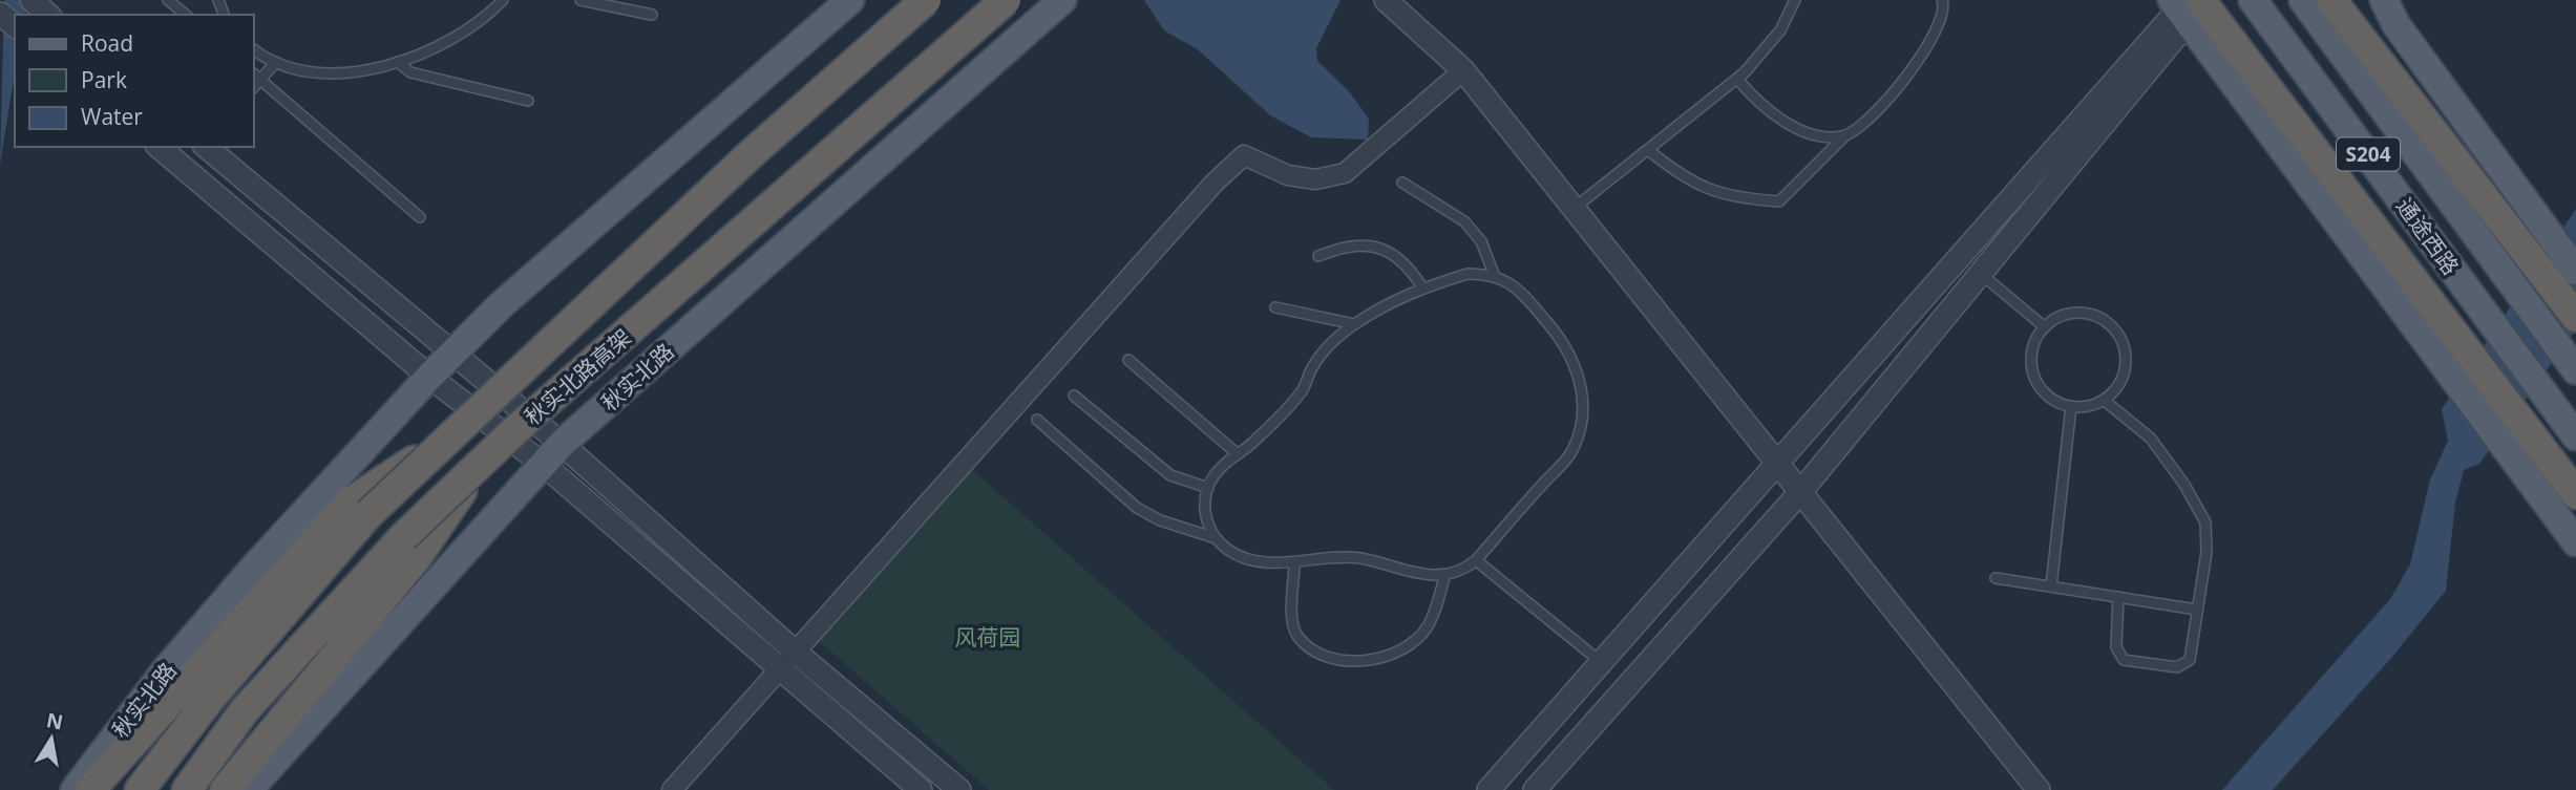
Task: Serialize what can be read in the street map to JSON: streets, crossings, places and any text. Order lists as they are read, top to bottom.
{
  "streets": {
    "highway": ["秋实北路高架"],
    "main road": ["S204", "通途西路", "秋实北路"]
  },
  "parks": ["风荷园"],
  "legend": ["Road", "Park", "Water"],
  "north": "top"
}
